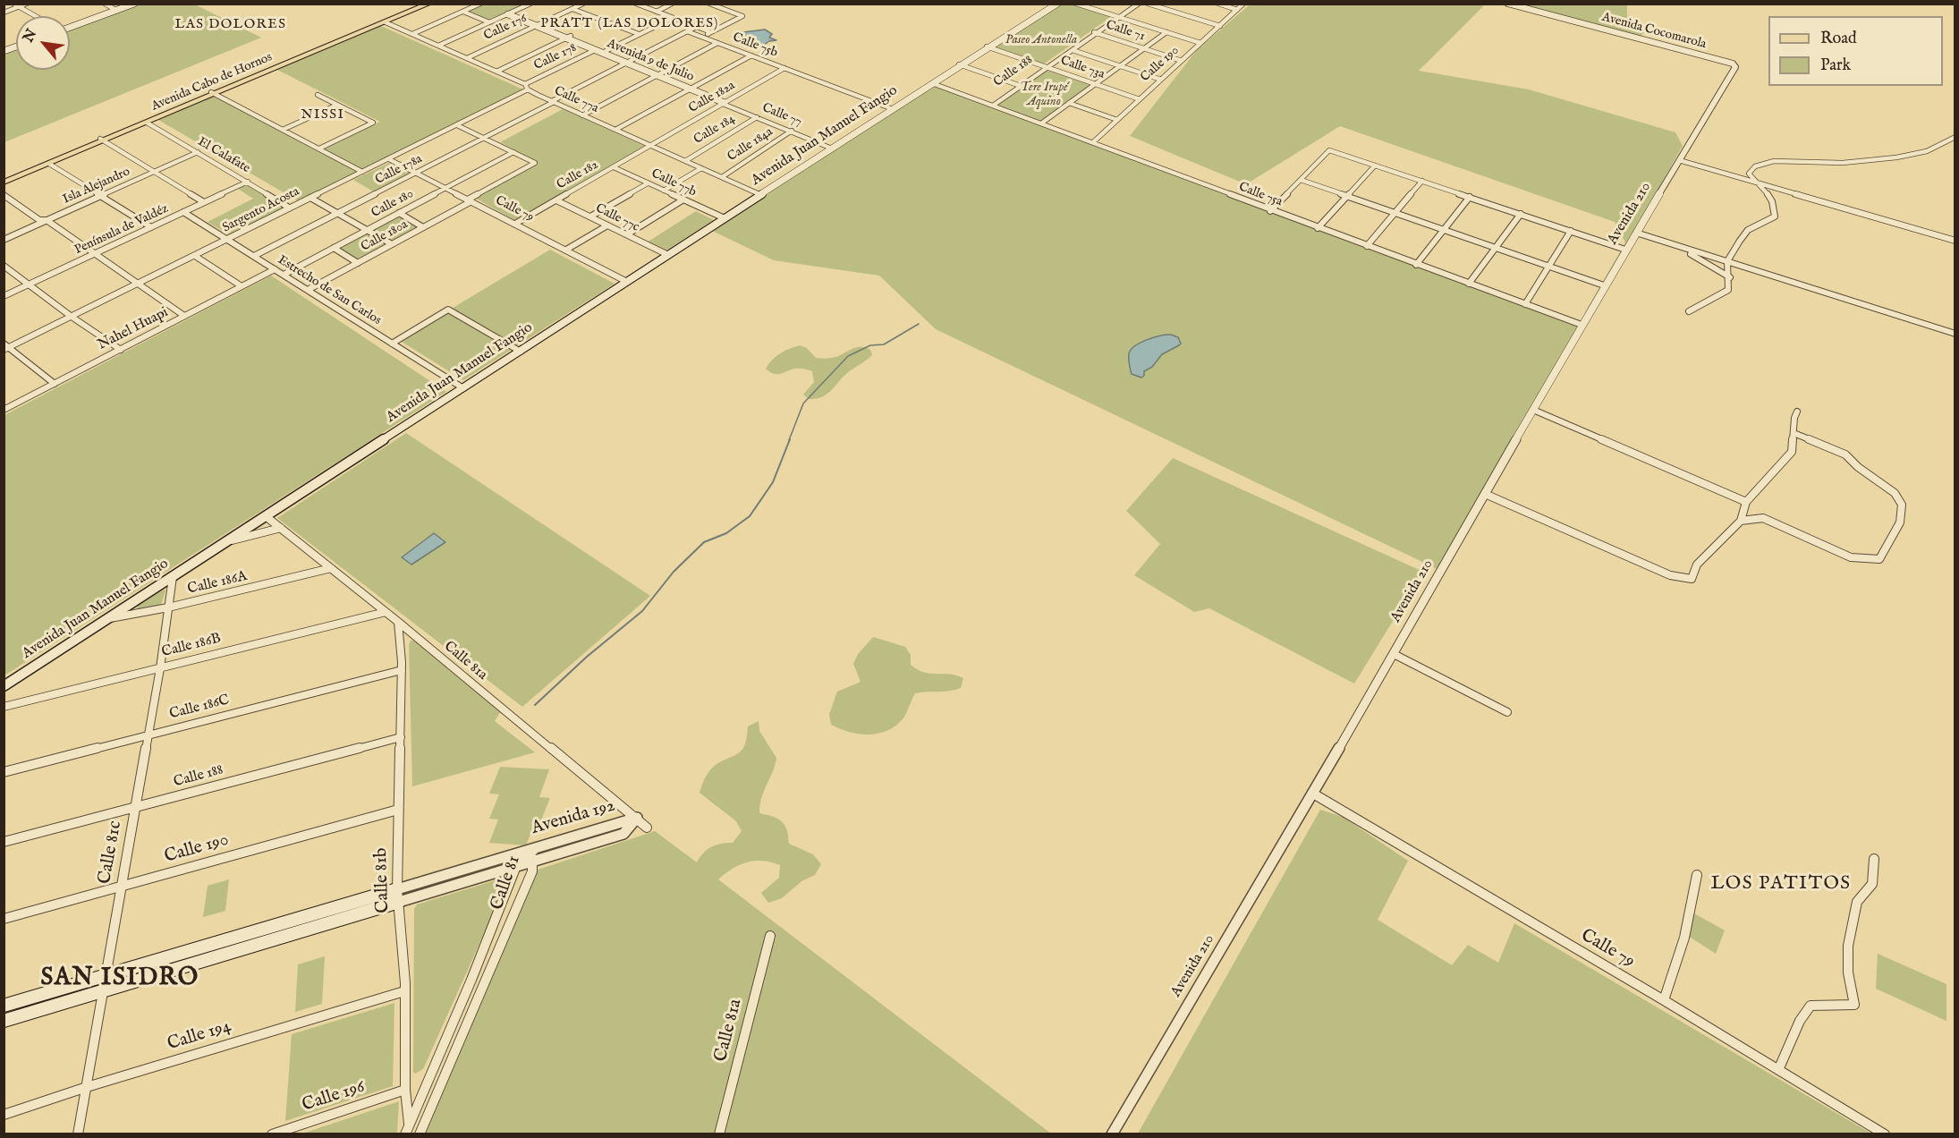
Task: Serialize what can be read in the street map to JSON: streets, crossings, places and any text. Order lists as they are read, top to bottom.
{
  "streets": {
    "main road": [
      "Avenida 9 de Julio",
      "Avenida Cabo de Hornos",
      "Avenida Juan Manuel Fangio",
      "Avenida 192"
    ],
    "street": [
      "Calle 176",
      "Calle 71",
      "Avenida Cocomarola",
      "Calle 75b",
      "Calle 178",
      "Calle 190",
      "Calle 73a",
      "Calle 188",
      "Calle 182a",
      "Calle 77a",
      "Calle 77",
      "Calle 184",
      "Calle 184a",
      "El Calafate",
      "Calle 178a",
      "Calle 182",
      "Calle 77b",
      "Isla Alejandro",
      "Calle 75a",
      "Calle 180",
      "Calle 79",
      "Sargento Acosta",
      "Avenida 210",
      "Calle 77c",
      "Península de Valdéz",
      "Calle 180a",
      "Estrecho de San Carlos",
      "Nahel Huapi",
      "Calle 186A",
      "Calle 186B",
      "Calle 81a",
      "Calle 186C",
      "Calle 81c",
      "Calle 81b",
      "Calle 81",
      "Calle 194",
      "Calle 196"
    ]
  },
  "crossings": [
    ["Calle 176", "Avenida 9 de Julio"],
    ["Calle 176", "Calle 77a"],
    ["Calle 71", "Calle 190"],
    ["Calle 71", "Calle 188"],
    ["Avenida Cocomarola", "Avenida 210"],
    ["Calle 75b", "Calle 182a"],
    ["Calle 75b", "Avenida Juan Manuel Fangio"],
    ["Calle 178", "Avenida 9 de Julio"],
    ["Calle 178", "Calle 77a"],
    ["Calle 178", "Sargento Acosta"],
    ["Avenida 9 de Julio", "Calle 182a"],
    ["Avenida 9 de Julio", "Calle 77"],
    ["Calle 190", "Calle 73a"],
    ["Calle 190", "Calle 75a"],
    ["Calle 190", "Calle 81c"],
    ["Calle 190", "Calle 81b"],
    ["Calle 73a", "Calle 188"],
    ["Calle 73a", "Avenida Juan Manuel Fangio"],
    ["Calle 188", "Calle 75a"],
    ["Calle 188", "Calle 81c"],
    ["Calle 188", "Calle 81b"],
    ["Avenida Cabo de Hornos", "Calle 77a"],
    ["Avenida Cabo de Hornos", "El Calafate"],
    ["Calle 182a", "Calle 77a"],
    ["Calle 182a", "Calle 77"],
    ["Calle 182a", "Calle 182"],
    ["Calle 77a", "Calle 184"],
    ["Calle 77a", "Avenida Juan Manuel Fangio"],
    ["Calle 77a", "Calle 184a"],
    ["Calle 77a", "Calle 178a"],
    ["Calle 77a", "Calle 182"],
    ["Calle 77a", "Sargento Acosta"],
    ["Calle 77", "Calle 184"],
    ["Calle 77", "Avenida Juan Manuel Fangio"],
    ["Calle 77", "Calle 184a"],
    ["Calle 184", "Calle 77b"],
    ["Avenida Juan Manuel Fangio", "Calle 77b"],
    ["Avenida Juan Manuel Fangio", "Calle 75a"],
    ["Avenida Juan Manuel Fangio", "Calle 79"],
    ["Avenida Juan Manuel Fangio", "Calle 77c"],
    ["Avenida Juan Manuel Fangio", "Estrecho de San Carlos"],
    ["Avenida Juan Manuel Fangio", "Calle 186A"],
    ["Avenida Juan Manuel Fangio", "Calle 81a"],
    ["Avenida Juan Manuel Fangio", "Calle 81c"],
    ["El Calafate", "Isla Alejandro"],
    ["El Calafate", "Sargento Acosta"],
    ["El Calafate", "Península de Valdéz"],
    ["Calle 178a", "Calle 79"],
    ["Calle 178a", "Estrecho de San Carlos"],
    ["Calle 182", "Calle 77b"],
    ["Calle 182", "Calle 79"],
    ["Calle 182", "Calle 77c"],
    ["Calle 75a", "Avenida 210"],
    ["Calle 180", "Calle 79"],
    ["Calle 180", "Calle 180a"],
    ["Calle 180", "Estrecho de San Carlos"],
    ["Calle 79", "Sargento Acosta"],
    ["Calle 79", "Avenida 210"],
    ["Calle 79", "Calle 180a"],
    ["Sargento Acosta", "Estrecho de San Carlos"],
    ["Península de Valdéz", "Estrecho de San Carlos"],
    ["Calle 180a", "Estrecho de San Carlos"],
    ["Estrecho de San Carlos", "Nahel Huapi"],
    ["Calle 186A", "Calle 81a"],
    ["Calle 186A", "Calle 81c"],
    ["Calle 186B", "Calle 81a"],
    ["Calle 186B", "Calle 81c"],
    ["Calle 81a", "Avenida 192"],
    ["Calle 81a", "Calle 81b"],
    ["Calle 186C", "Calle 81c"],
    ["Calle 186C", "Calle 81b"],
    ["Avenida 192", "Calle 81c"],
    ["Avenida 192", "Calle 81b"],
    ["Avenida 192", "Calle 81"],
    ["Calle 81c", "Calle 194"],
    ["Calle 81b", "Calle 81"],
    ["Calle 81b", "Calle 194"],
    ["Calle 81b", "Calle 196"]
  ],
  "districts": [
    "PRATT (LAS DOLORES)",
    "LAS DOLORES",
    "NISSI",
    "LOS PATITOS",
    "SAN ISIDRO"
  ],
  "parks": ["Paseo Antonella", "Tere Irupé Aquino"],
  "legend": ["Road", "Park"],
  "north": "top left"
}
